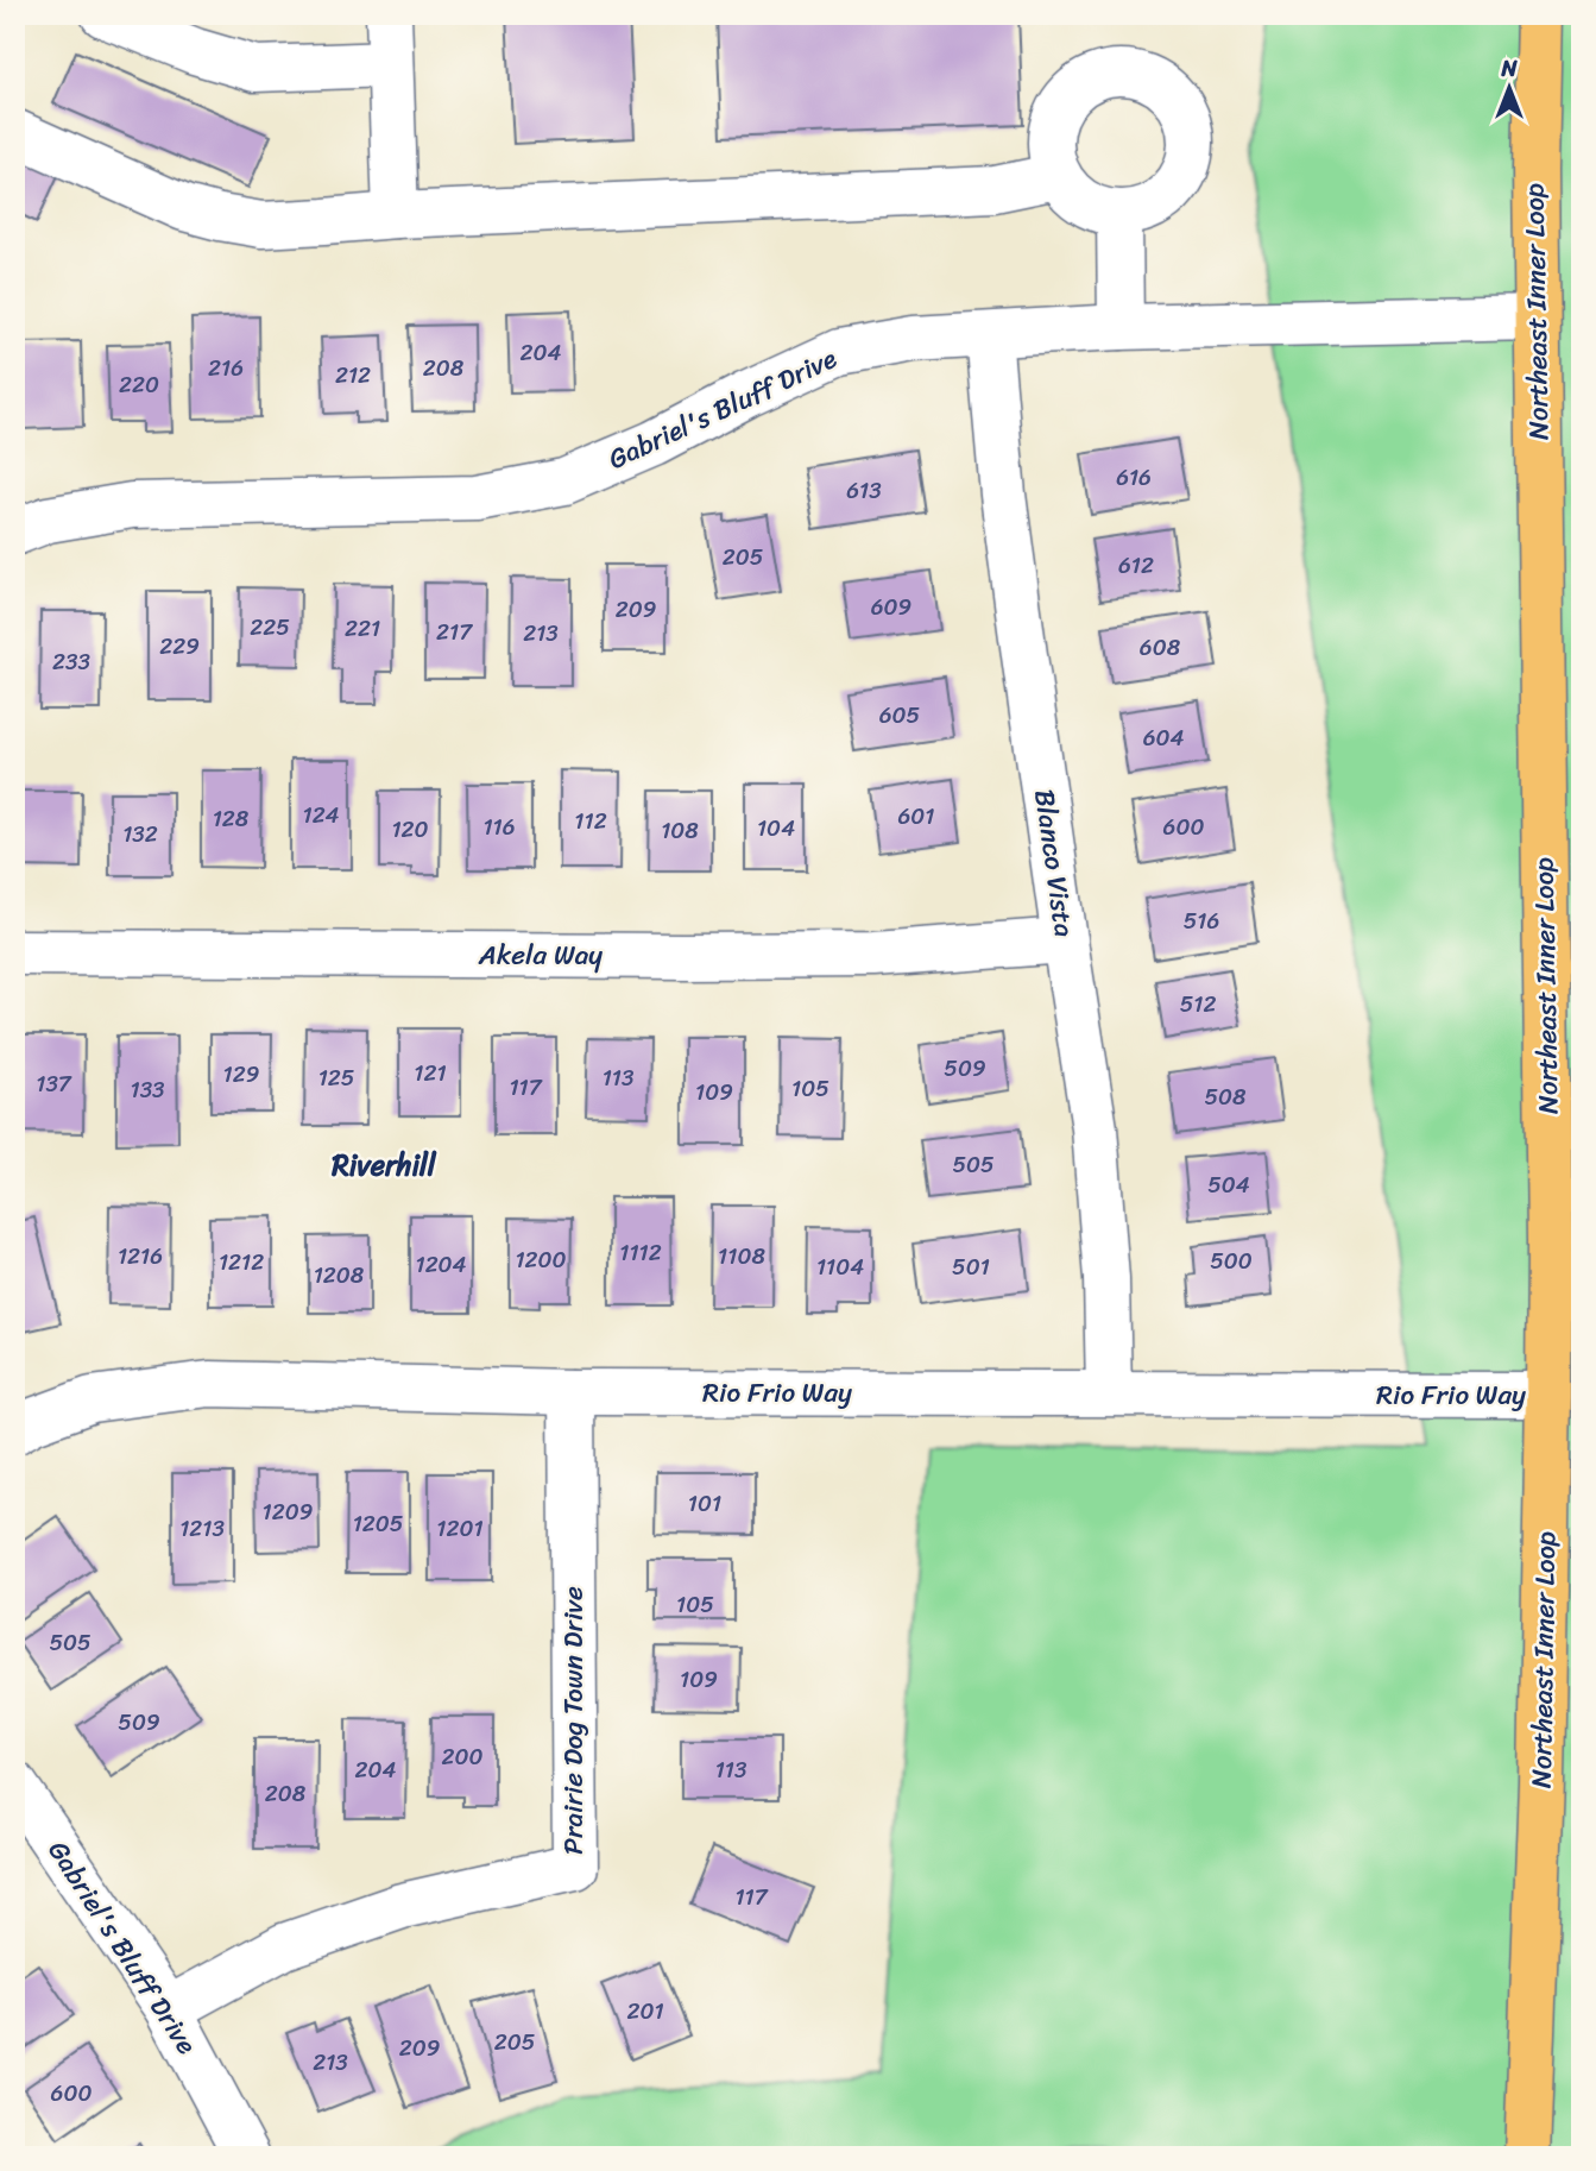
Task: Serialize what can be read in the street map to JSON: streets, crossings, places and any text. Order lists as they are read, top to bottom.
{
  "streets": {
    "main road": ["Northeast Inner Loop"],
    "street": [
      "Gabriel's Bluff Drive",
      "Blanco Vista",
      "Akela Way",
      "Rio Frio Way",
      "Prairie Dog Town Drive"
    ]
  },
  "crossings": [
    ["Northeast Inner Loop", "Gabriel's Bluff Drive"],
    ["Northeast Inner Loop", "Rio Frio Way"],
    ["Gabriel's Bluff Drive", "Blanco Vista"],
    ["Gabriel's Bluff Drive", "Prairie Dog Town Drive"],
    ["Blanco Vista", "Akela Way"],
    ["Blanco Vista", "Rio Frio Way"],
    ["Rio Frio Way", "Prairie Dog Town Drive"]
  ],
  "districts": ["Riverhill"],
  "house_numbers": [
    "204",
    "216",
    "208",
    "212",
    "220",
    "616",
    "613",
    "205",
    "612",
    "609",
    "209",
    "225",
    "221",
    "217",
    "213",
    "229",
    "608",
    "233",
    "605",
    "604",
    "124",
    "601",
    "128",
    "112",
    "116",
    "600",
    "104",
    "120",
    "108",
    "132",
    "516",
    "512",
    "509",
    "121",
    "129",
    "125",
    "113",
    "137",
    "117",
    "105",
    "133",
    "109",
    "508",
    "505",
    "504",
    "1112",
    "1216",
    "1108",
    "1200",
    "500",
    "1212",
    "1204",
    "1104",
    "501",
    "1208",
    "101",
    "1209",
    "1205",
    "1213",
    "1201",
    "105",
    "505",
    "109",
    "509",
    "200",
    "204",
    "113",
    "208",
    "117",
    "201",
    "205",
    "209",
    "213",
    "600"
  ],
  "north": "top"
}
